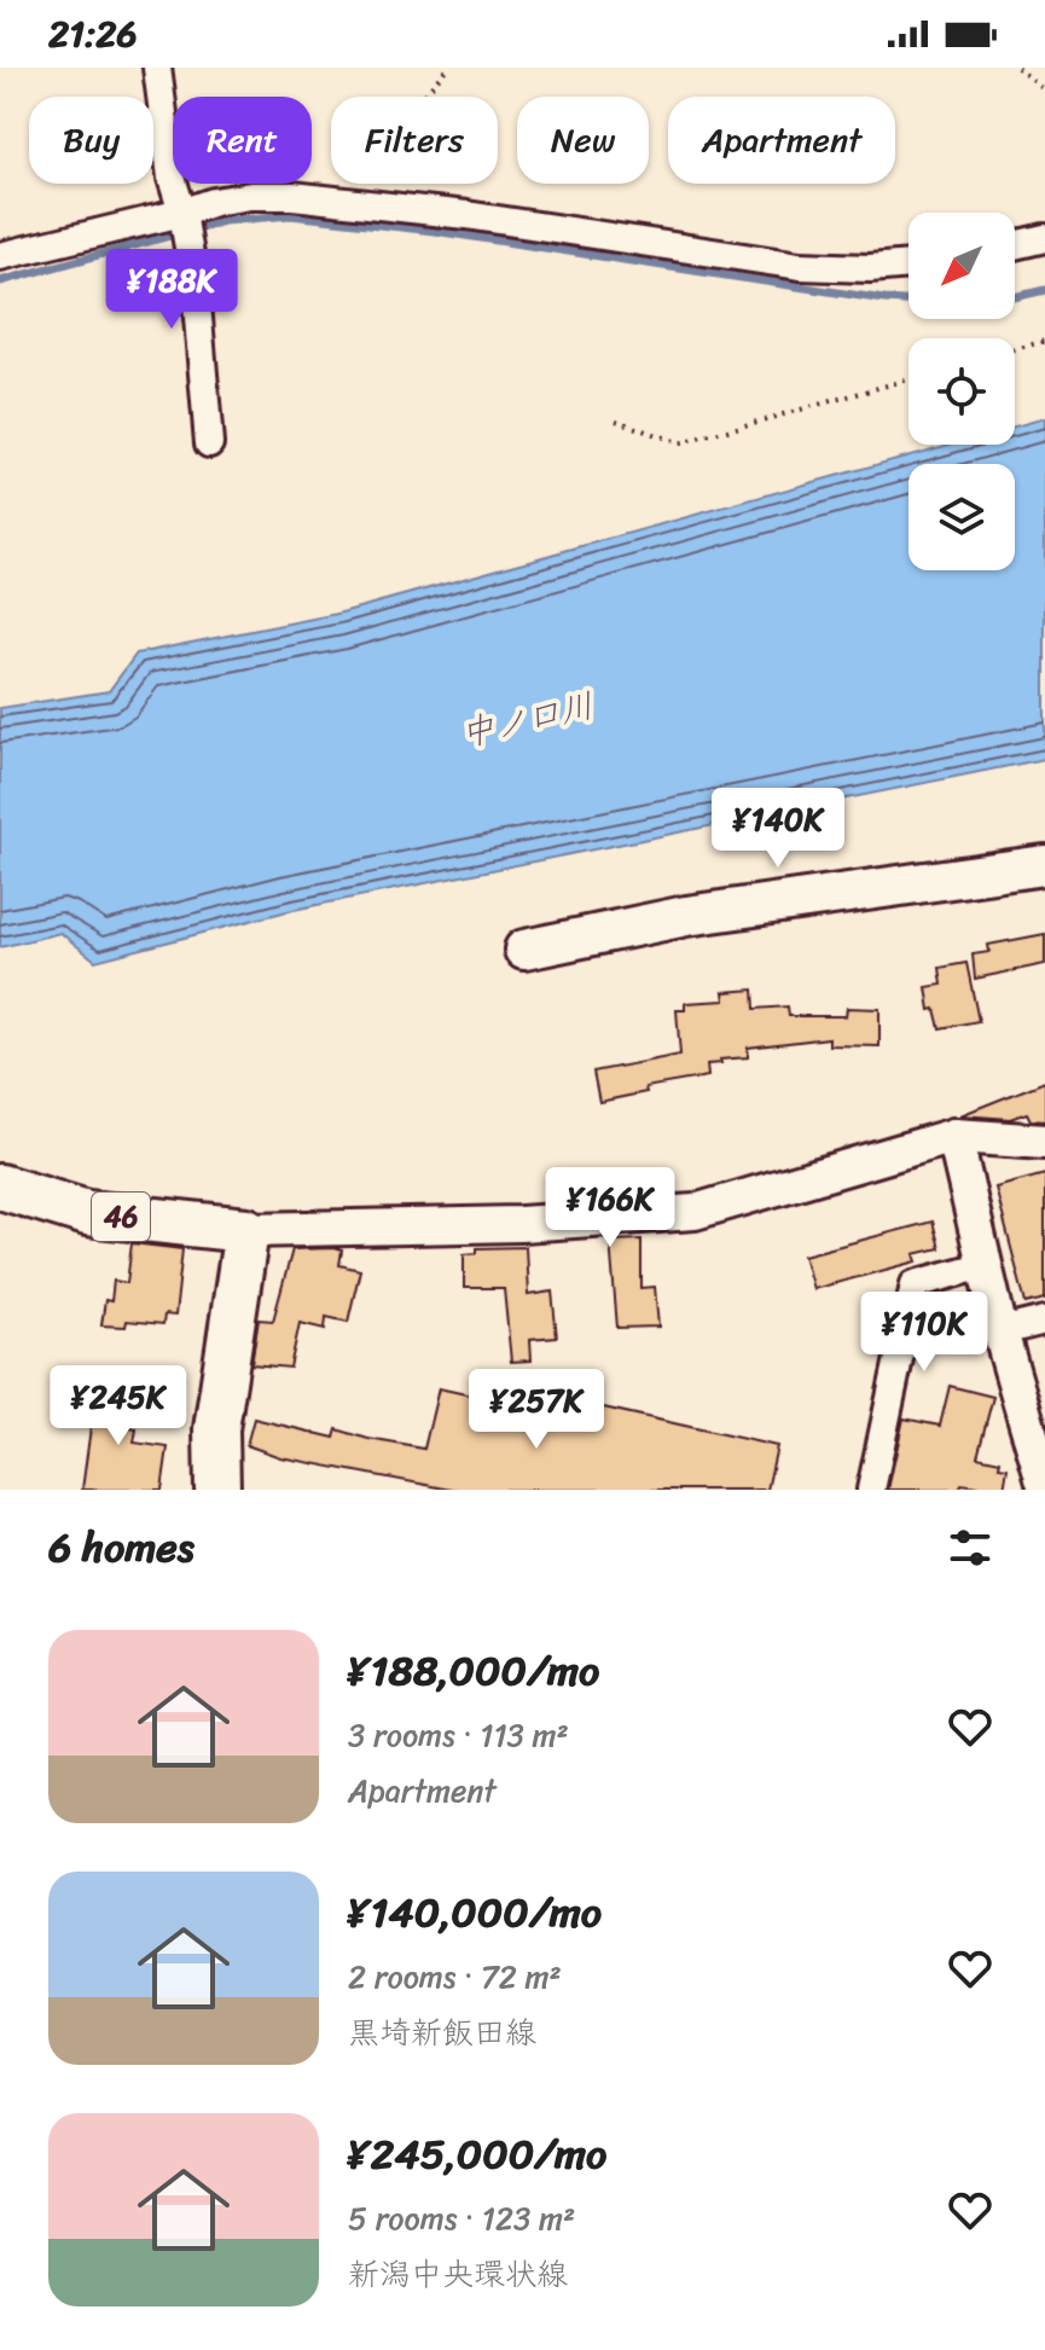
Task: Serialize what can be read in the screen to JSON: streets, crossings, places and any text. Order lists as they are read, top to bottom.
{
  "streets": {
    "main road": ["46"]
  },
  "water": ["中ノ口川"],
  "north": "bottom left",
  "page": {
    "status": "21:26",
    "chip": [
      "Buy",
      "Rent",
      "Filters",
      "New",
      "Apartment"
    ],
    "price": [
      "¥188K",
      "¥140K",
      "¥166K",
      "¥110K",
      "¥245K",
      "¥257K"
    ],
    "heading": "6 homes",
    "list": [
      {
        "name": "¥188,000/mo",
        "note": "3 rooms · 113 m² · Apartment"
      },
      {
        "name": "¥140,000/mo",
        "note": "2 rooms · 72 m² · 黒埼新飯田線"
      },
      {
        "name": "¥245,000/mo",
        "note": "5 rooms · 123 m² · 新潟中央環状線"
      }
    ]
  }
}
